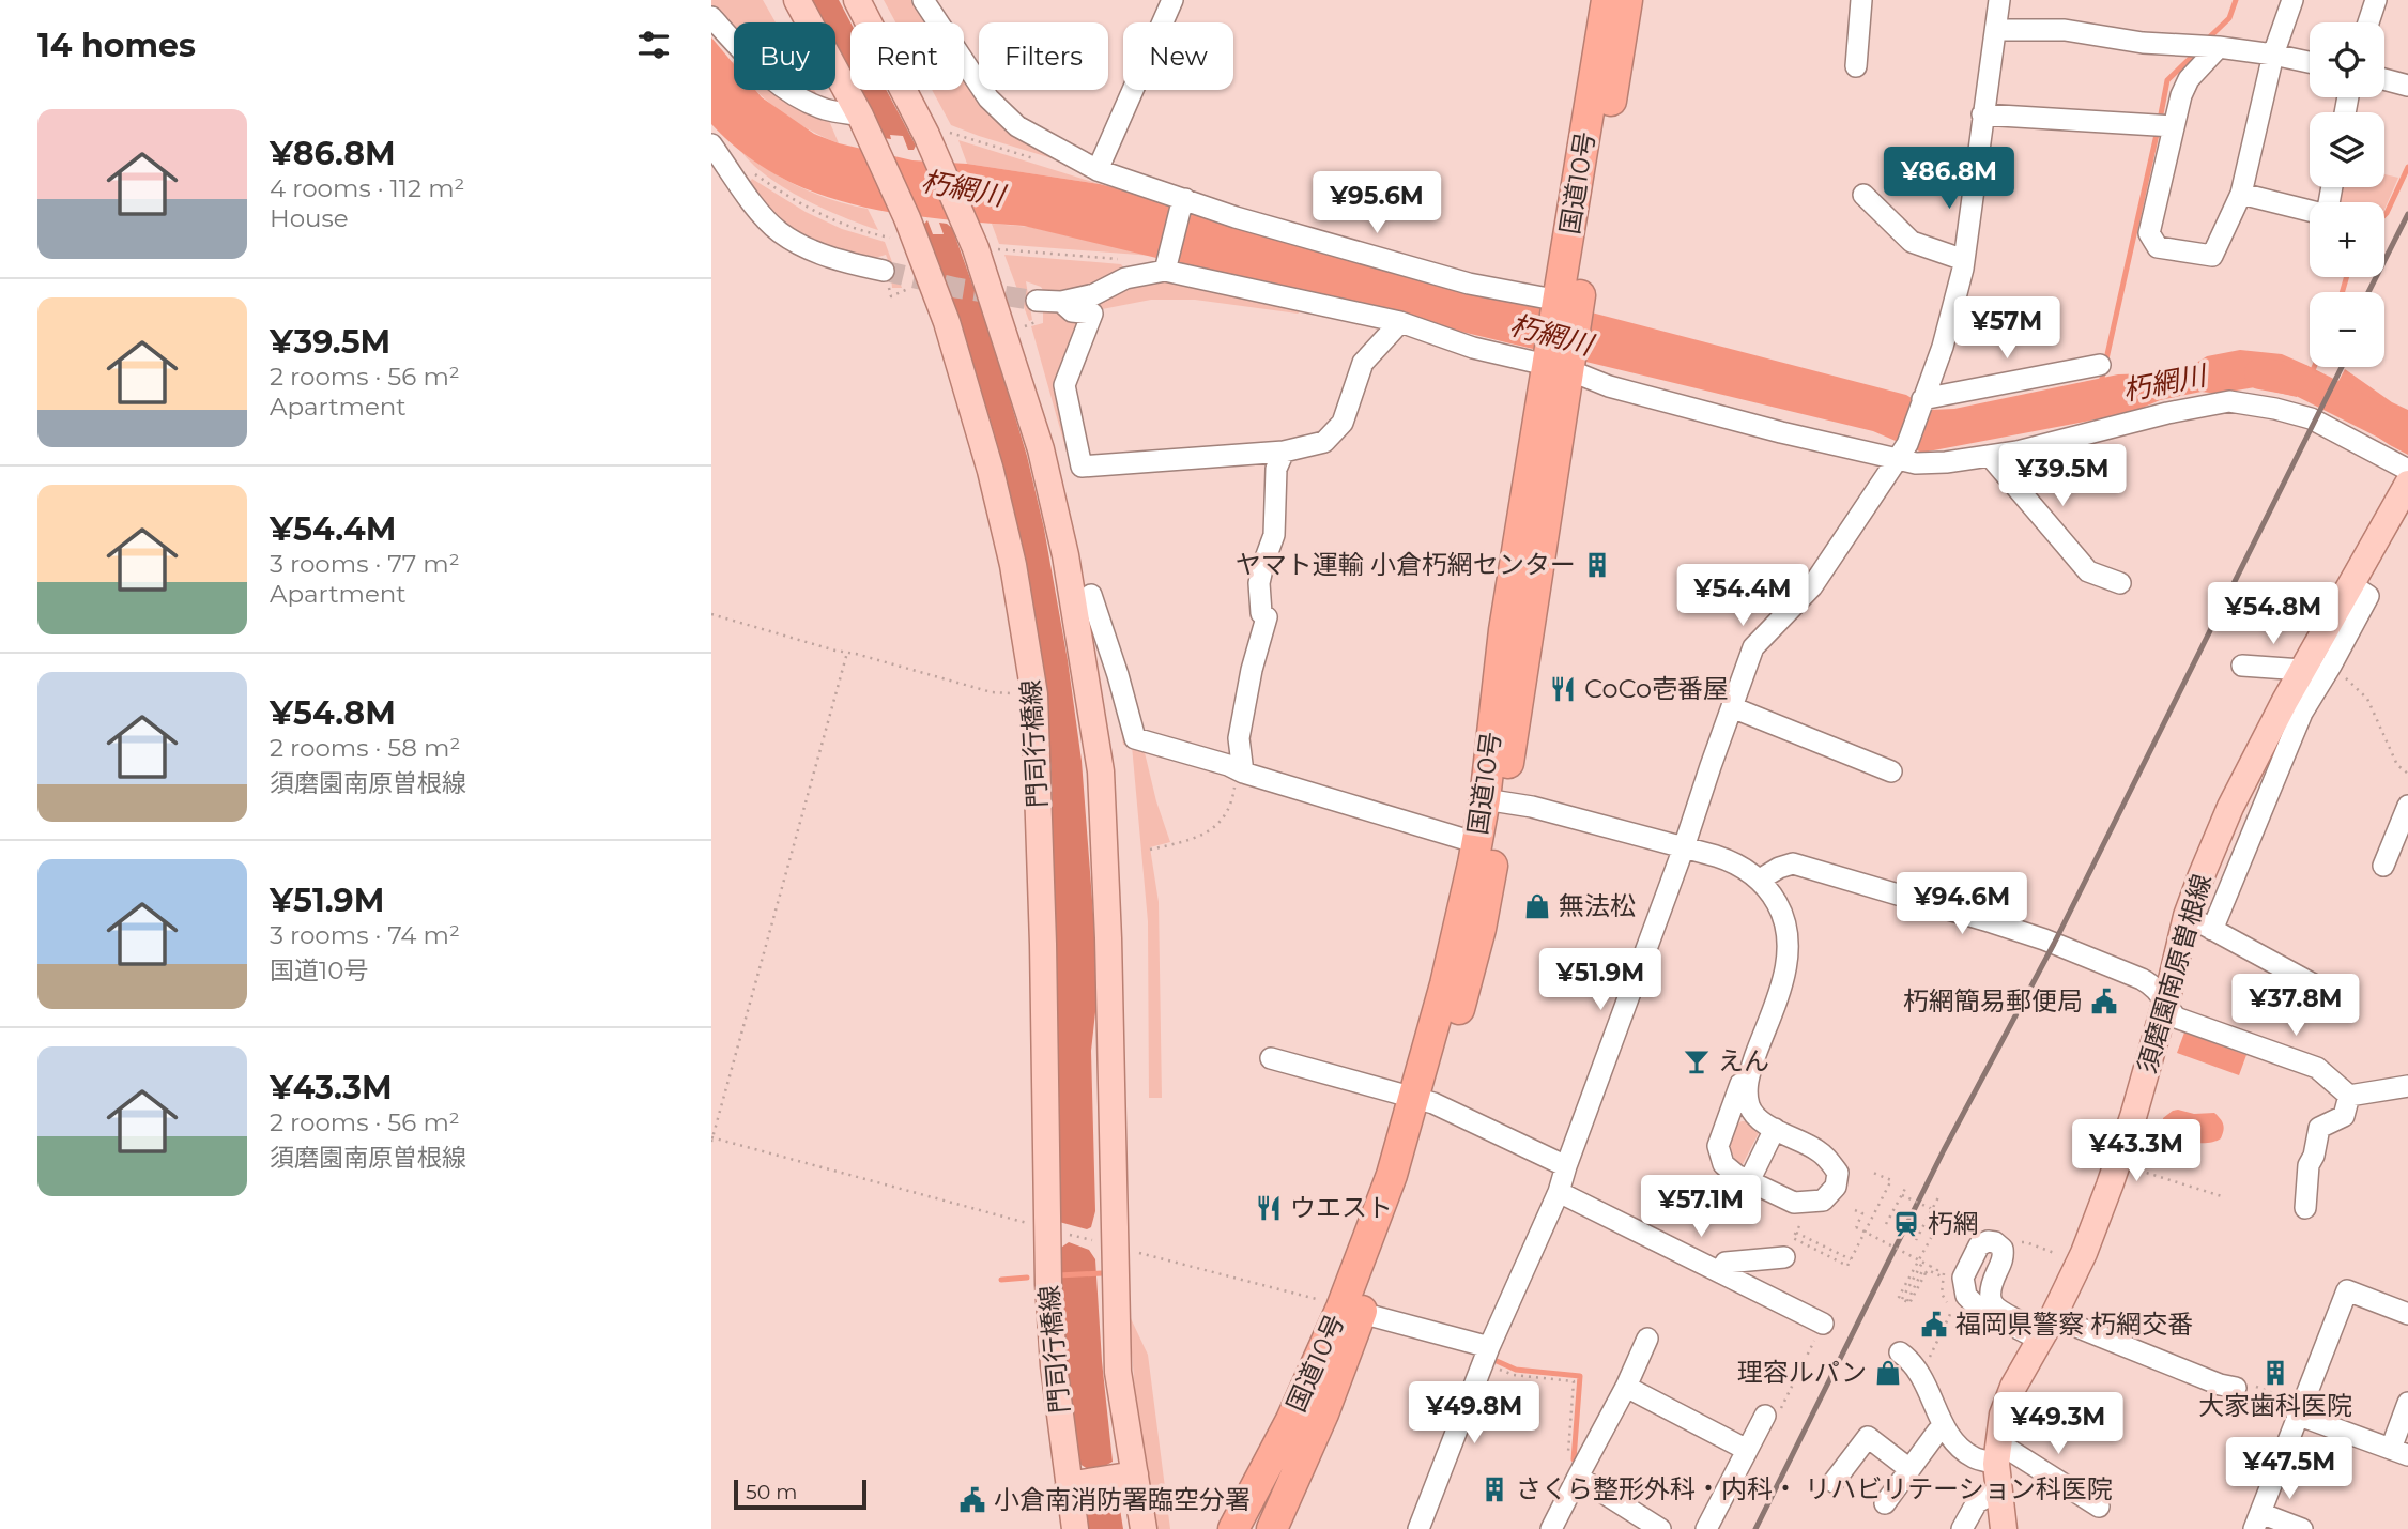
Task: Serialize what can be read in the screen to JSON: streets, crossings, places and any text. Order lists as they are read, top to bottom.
{
  "streets": {
    "highway": ["国道10号"],
    "main road": ["門司行橋線", "須磨園南原曽根線"]
  },
  "water": ["朽網川"],
  "places": {
    "building": ["ヤマト運輸 小倉朽網センター", "大家歯科医院", "さくら整形外科・内科・ リハビリテーション科医院"],
    "restaurant": ["CoCo壱番屋", "ウエスト"],
    "shop": ["無法松", "理容ルパン"],
    "public building": ["朽網簡易郵便局", "福岡県警察 朽網交番", "小倉南消防署臨空分署"],
    "bar": ["えん"],
    "station": ["朽網"]
  },
  "scale_bar": "50 m",
  "page": {
    "heading": "14 homes",
    "map_buttons": ["+", "−"],
    "chip": [
      "Buy",
      "Rent",
      "Filters",
      "New"
    ],
    "list": [
      {
        "name": "¥86.8M",
        "note": "4 rooms · 112 m² · House"
      },
      {
        "name": "¥39.5M",
        "note": "2 rooms · 56 m² · Apartment"
      },
      {
        "name": "¥54.4M",
        "note": "3 rooms · 77 m² · Apartment"
      },
      {
        "name": "¥54.8M",
        "note": "2 rooms · 58 m² · 須磨園南原曽根線"
      },
      {
        "name": "¥51.9M",
        "note": "3 rooms · 74 m² · 国道10号"
      },
      {
        "name": "¥43.3M",
        "note": "2 rooms · 56 m² · 須磨園南原曽根線"
      }
    ],
    "price": [
      "¥86.8M",
      "¥95.6M",
      "¥57M",
      "¥39.5M",
      "¥54.4M",
      "¥54.8M",
      "¥94.6M",
      "¥51.9M",
      "¥37.8M",
      "¥43.3M",
      "¥57.1M",
      "¥49.8M",
      "¥49.3M",
      "¥47.5M"
    ],
    "scale": "50 m"
  }
}
